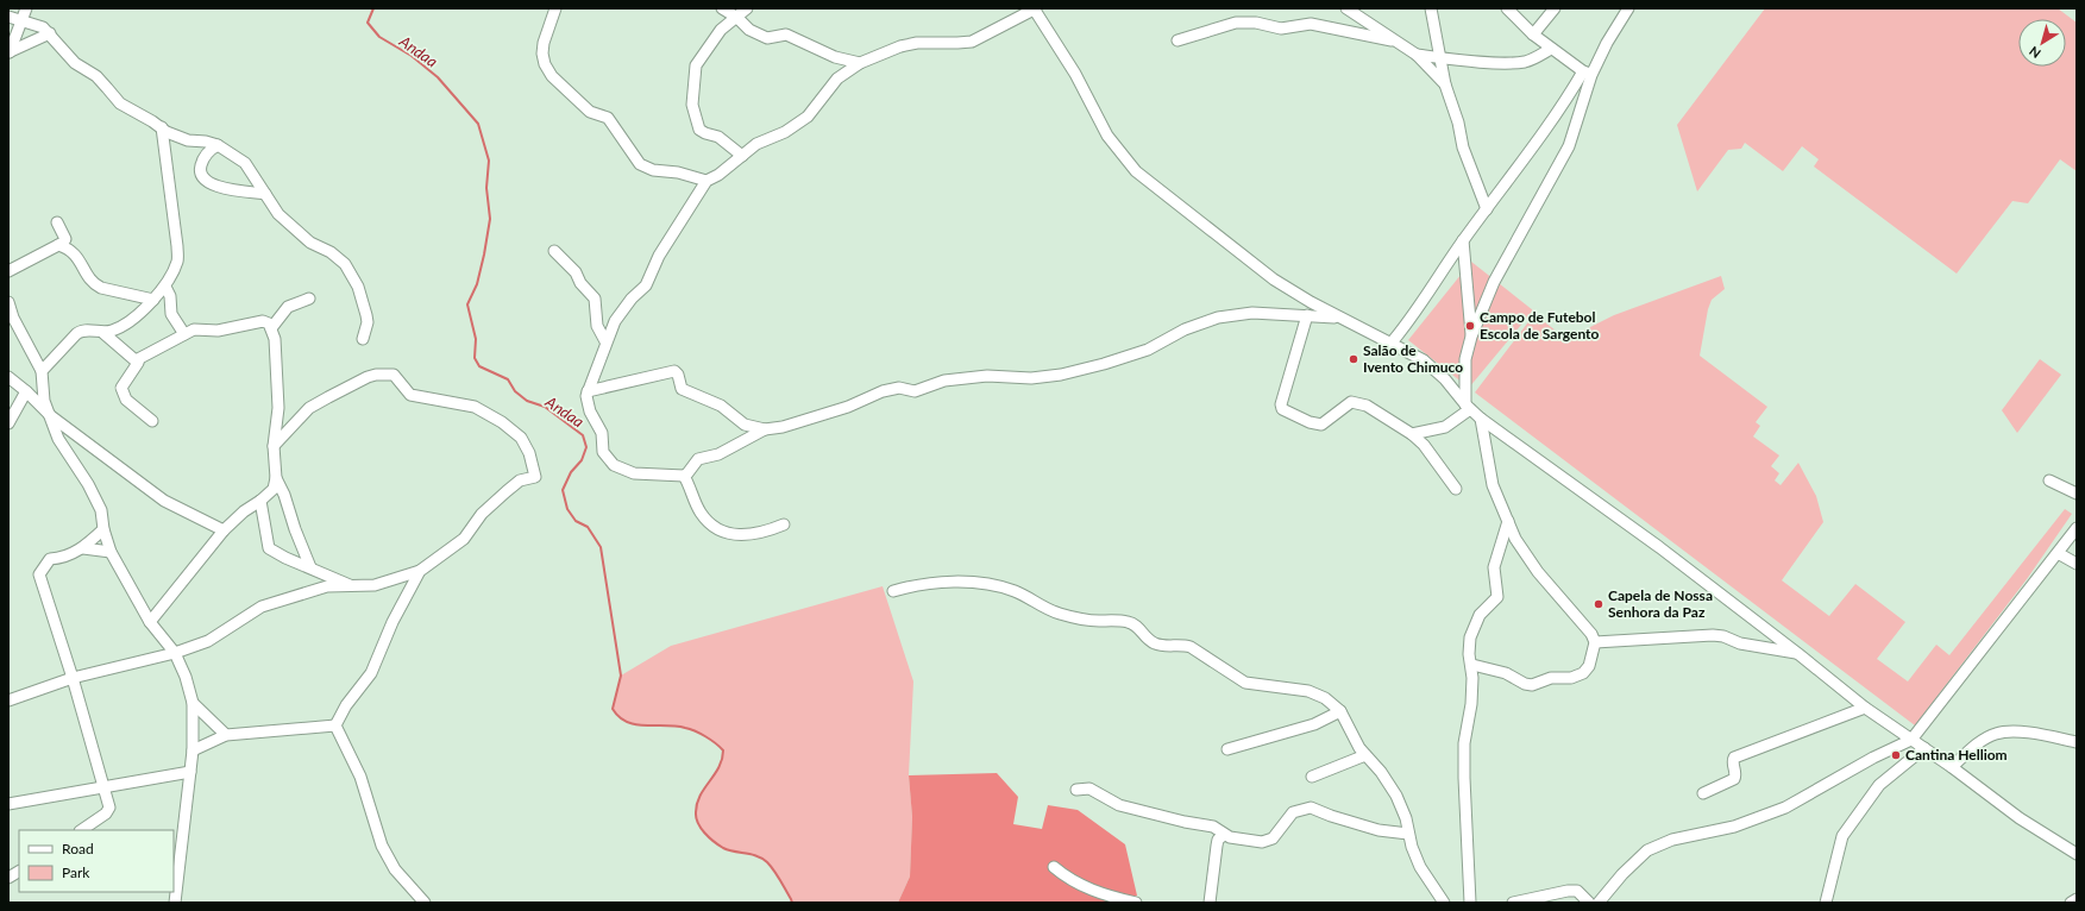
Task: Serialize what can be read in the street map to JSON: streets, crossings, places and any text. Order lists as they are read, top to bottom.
{
  "water": ["Andaa"],
  "places": [
    "Campo de Futebol Escola de Sargento",
    "Salão de Ivento Chimuco",
    "Capela de Nossa Senhora da Paz",
    "Cantina Helliom"
  ],
  "legend": ["Road", "Park"],
  "north": "bottom left"
}
